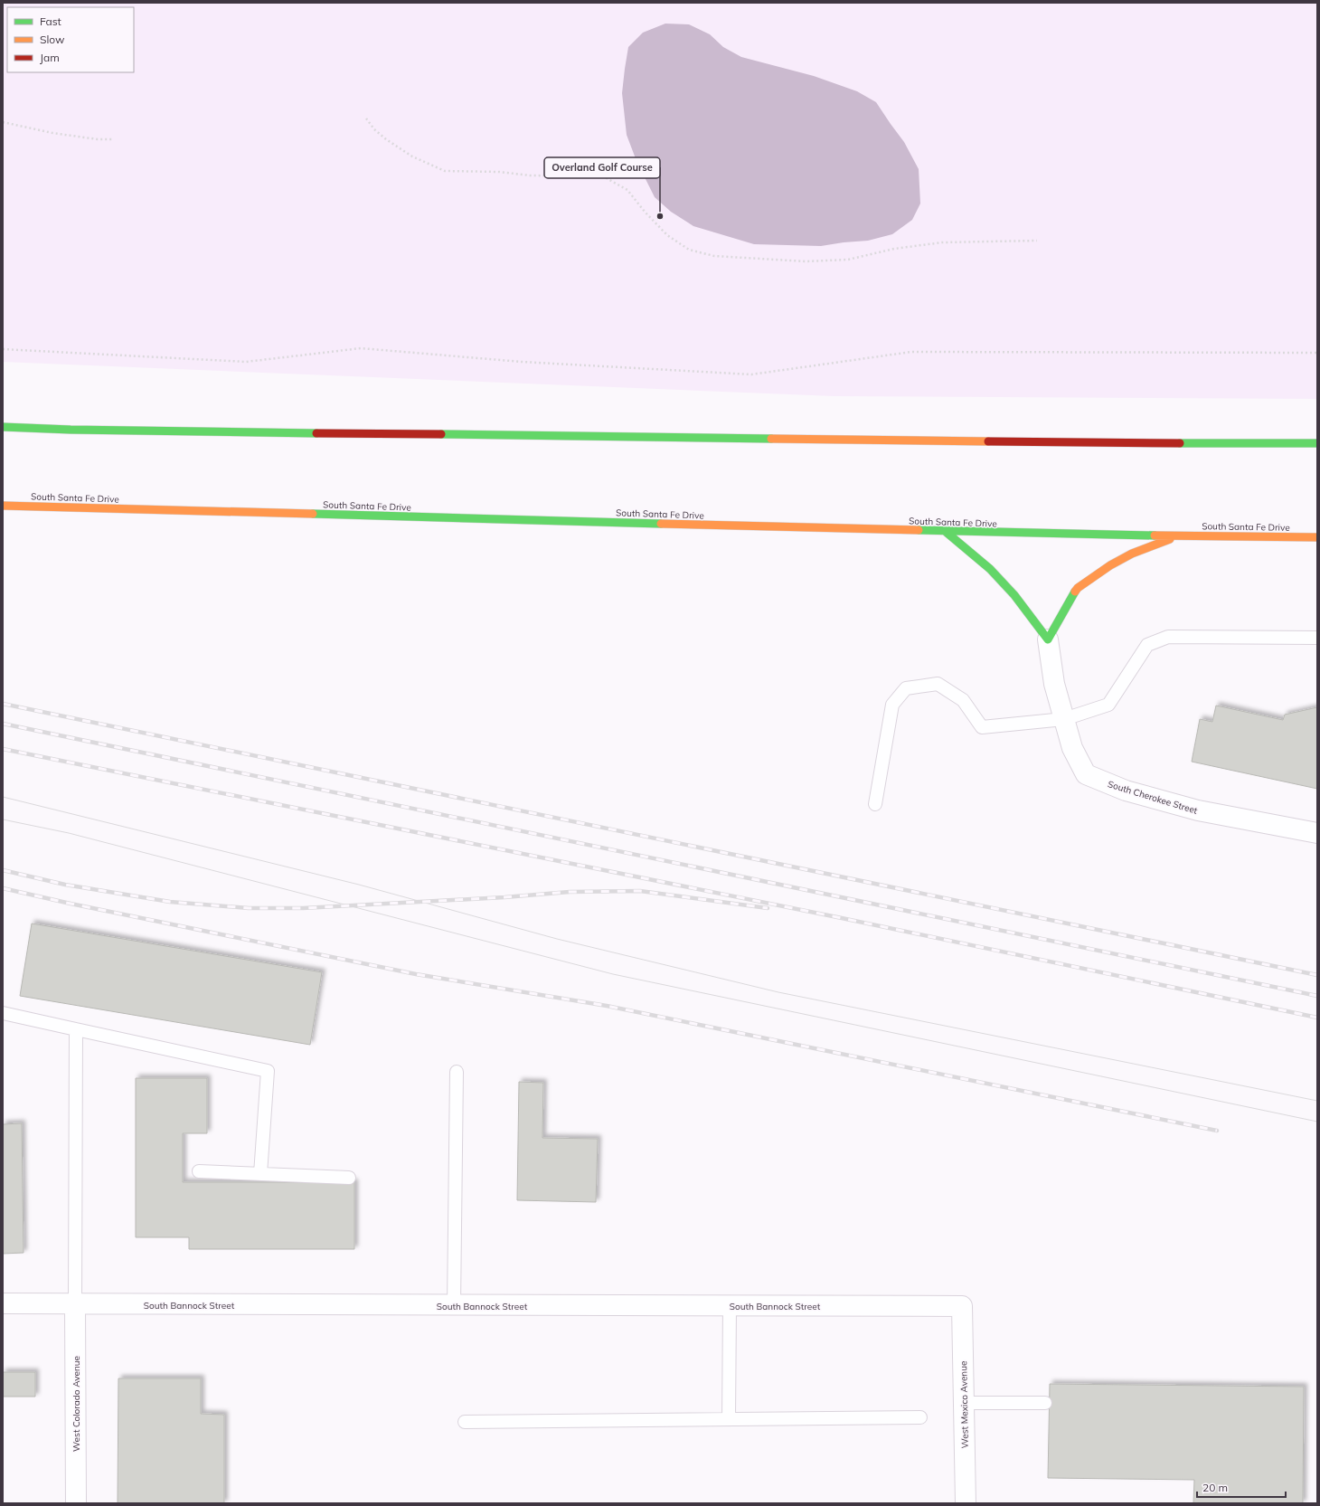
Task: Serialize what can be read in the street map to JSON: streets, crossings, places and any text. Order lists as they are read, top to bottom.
{
  "streets": {
    "highway": ["South Santa Fe Drive"],
    "street": [
      "South Cherokee Street",
      "South Bannock Street",
      "West Colorado Avenue",
      "West Mexico Avenue"
    ]
  },
  "crossings": [
    ["South Bannock Street", "West Colorado Avenue"],
    ["South Bannock Street", "West Mexico Avenue"]
  ],
  "places": ["Overland Golf Course"],
  "legend": ["Fast", "Slow", "Jam"],
  "scale_bar": "20 m"
}
